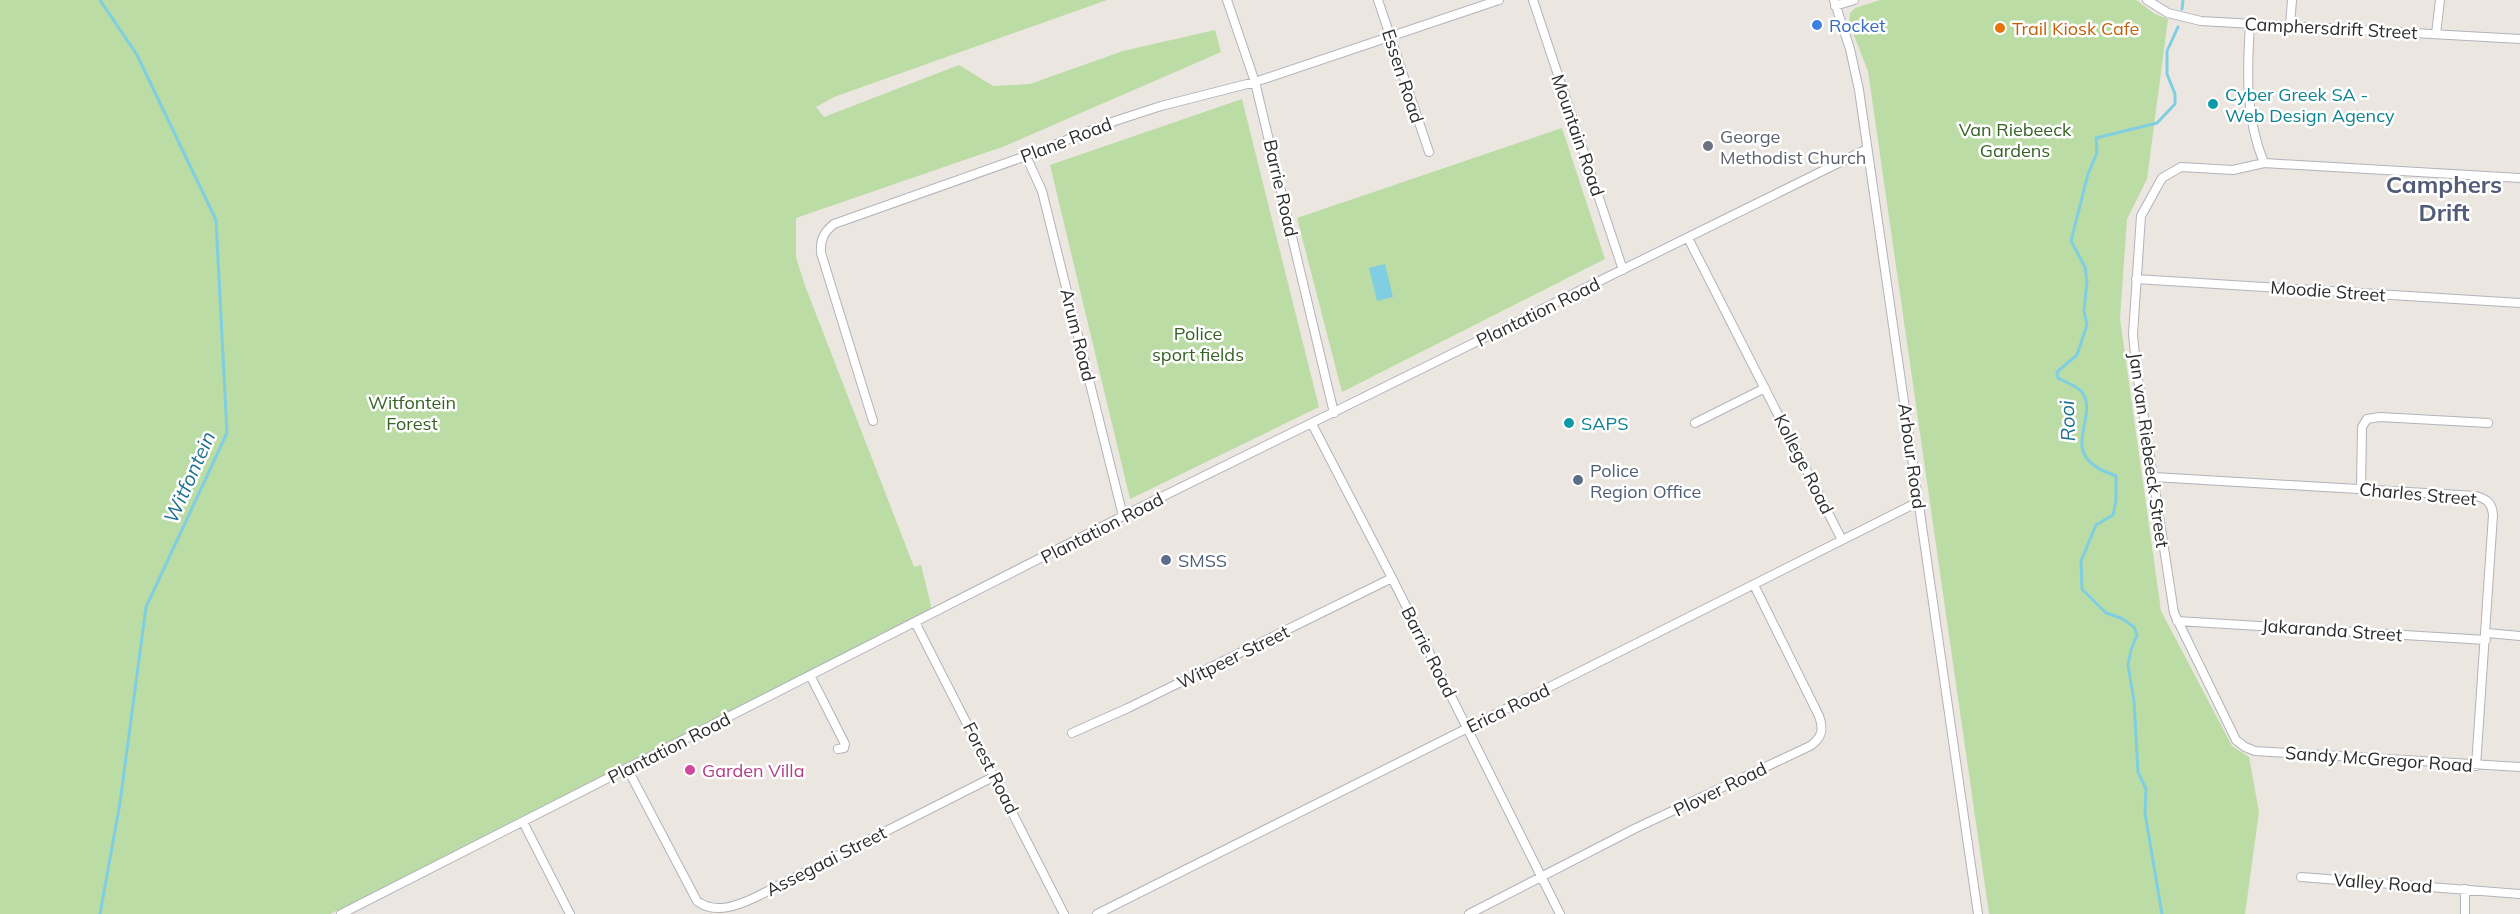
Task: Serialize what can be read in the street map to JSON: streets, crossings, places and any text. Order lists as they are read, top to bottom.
{
  "streets": {
    "street": [
      "Camphersdrift Street",
      "Essen Road",
      "Mountain Road",
      "Plane Road",
      "Barrie Road",
      "Moodie Street",
      "Plantation Road",
      "Arum Road",
      "Jan van Riebeeck Street",
      "Arbour Road",
      "Kollege Road",
      "Charles Street",
      "Jakaranda Street",
      "Witpeer Street",
      "Erica Road",
      "Sandy McGregor Road",
      "Forest Road",
      "Plover Road",
      "Assegaai Street",
      "Valley Road"
    ]
  },
  "crossings": [
    ["Essen Road", "Plane Road"],
    ["Mountain Road", "Plantation Road"],
    ["Plane Road", "Barrie Road"],
    ["Plane Road", "Arum Road"],
    ["Barrie Road", "Plantation Road"],
    ["Barrie Road", "Witpeer Street"],
    ["Barrie Road", "Erica Road"],
    ["Barrie Road", "Plover Road"],
    ["Moodie Street", "Jan van Riebeeck Street"],
    ["Plantation Road", "Arum Road"],
    ["Plantation Road", "Arbour Road"],
    ["Plantation Road", "Kollege Road"],
    ["Plantation Road", "Forest Road"],
    ["Plantation Road", "Assegaai Street"],
    ["Jan van Riebeeck Street", "Charles Street"],
    ["Jan van Riebeeck Street", "Jakaranda Street"],
    ["Jan van Riebeeck Street", "Sandy McGregor Road"],
    ["Arbour Road", "Erica Road"],
    ["Kollege Road", "Erica Road"],
    ["Charles Street", "Jakaranda Street"],
    ["Charles Street", "Sandy McGregor Road"],
    ["Erica Road", "Plover Road"],
    ["Forest Road", "Assegaai Street"]
  ],
  "districts": ["Camphers Drift"],
  "water": ["Rooi", "Witfontein"],
  "parks": ["Van Riebeeck Gardens", "Police sport fields", "Witfontein Forest"],
  "places": [
    "Rocket",
    "Trail Kiosk Cafe",
    "Cyber Greek SA - Web Design Agency",
    "George Methodist Church",
    "SAPS",
    "Police Region Office",
    "SMSS",
    "Garden Villa"
  ]
}
